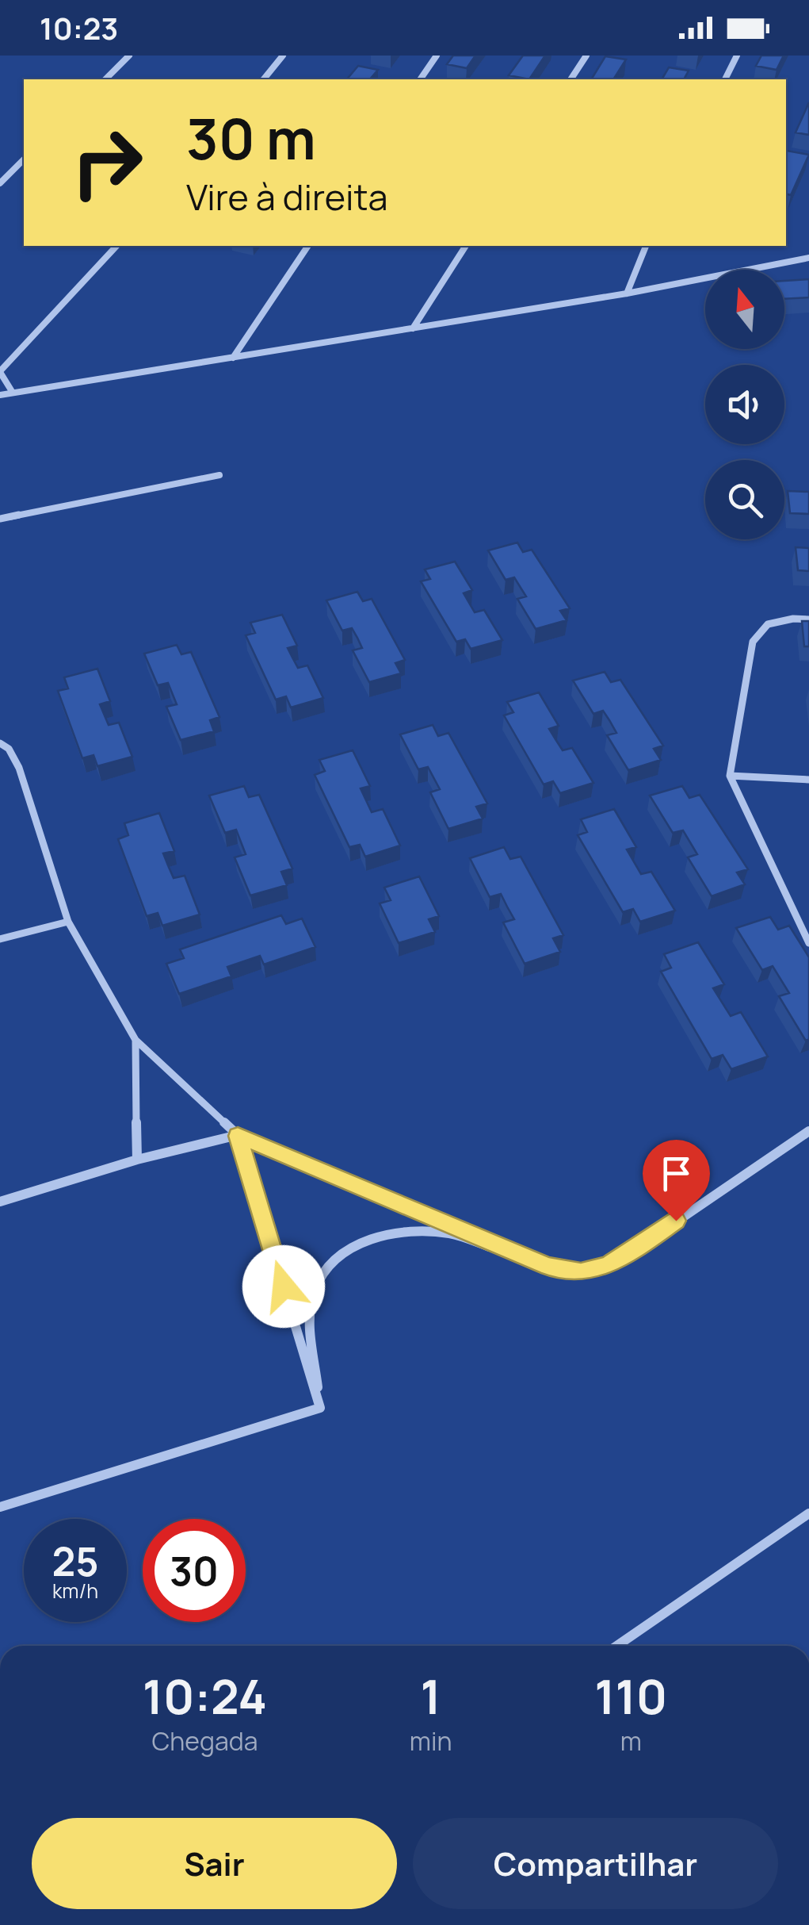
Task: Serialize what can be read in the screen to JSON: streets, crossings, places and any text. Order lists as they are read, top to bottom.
{
  "north": "top",
  "page": {
    "status": "10:23",
    "turn": ["30 m", "Vire à direita"],
    "speed": "25 km/h",
    "limit": "30",
    "eta": [
      "10:24",
      "Chegada",
      "1",
      "min",
      "110",
      "m"
    ],
    "buttons": ["Sair", "Compartilhar"]
  }
}
